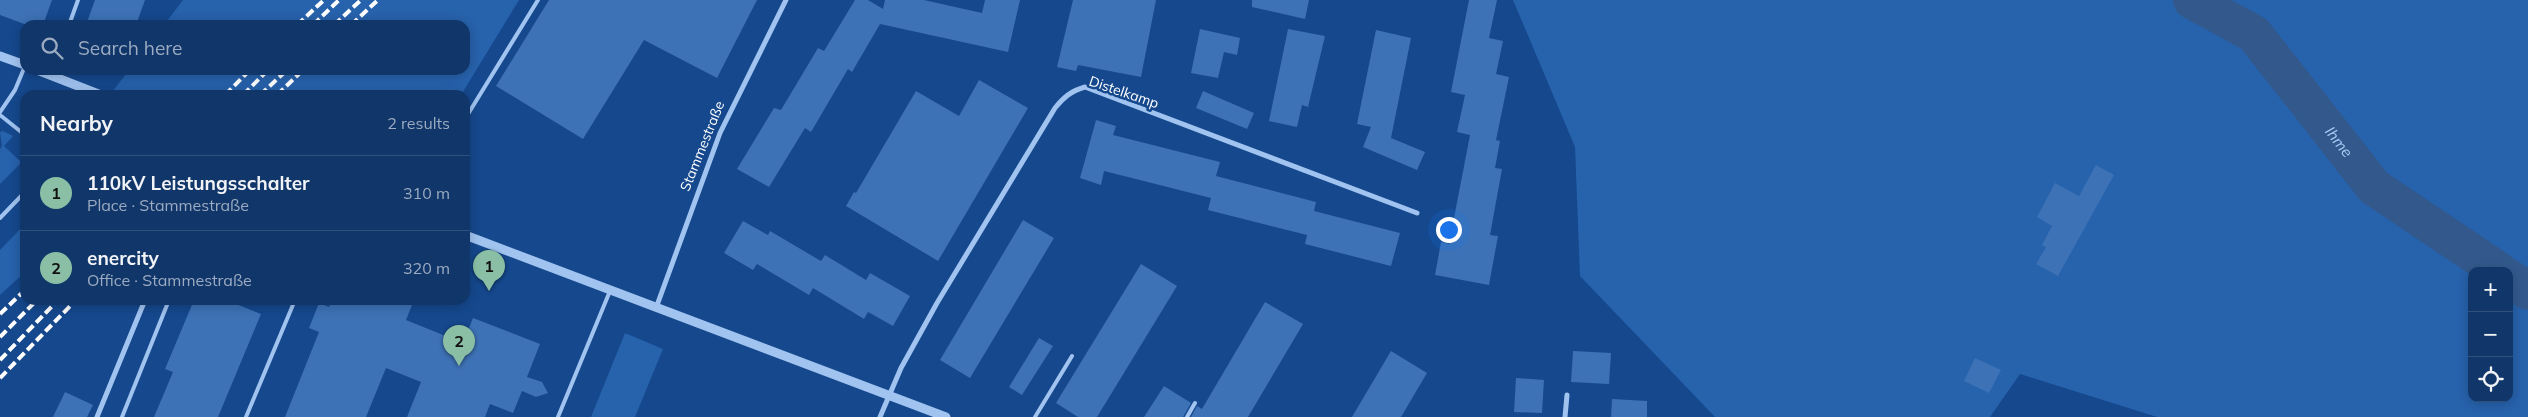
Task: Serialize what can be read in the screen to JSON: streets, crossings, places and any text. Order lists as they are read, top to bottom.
{
  "streets": {
    "street": ["Distelkamp", "Stammestraße"]
  },
  "water": ["Ihme"],
  "page": {
    "search": "Search here",
    "heading": ["Nearby", "2 results"],
    "list": [
      {
        "mark": "1",
        "name": "110kV Leistungsschalter",
        "note": "Place · Stammestraße",
        "value": "310 m"
      },
      {
        "mark": "2",
        "name": "enercity",
        "note": "Office · Stammestraße",
        "value": "320 m"
      }
    ],
    "pins": ["1", "2"],
    "map_buttons": ["+", "−"]
  }
}
